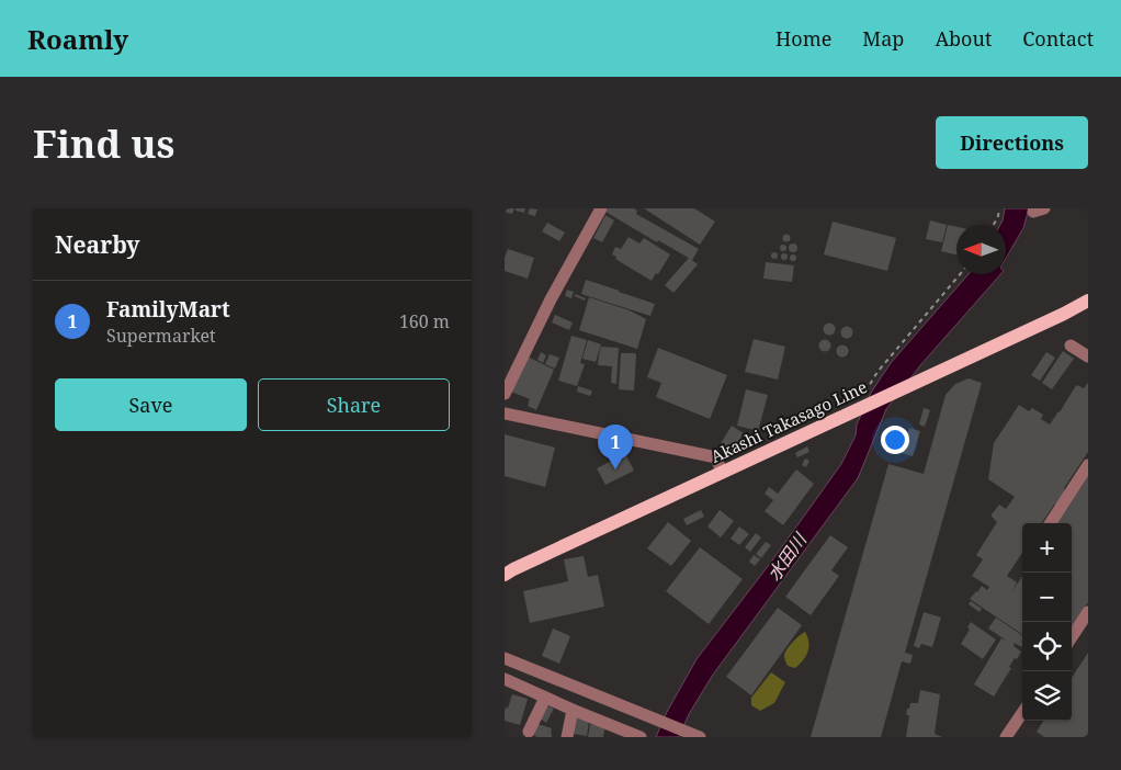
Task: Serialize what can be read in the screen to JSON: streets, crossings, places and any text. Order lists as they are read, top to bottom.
{
  "streets": {
    "main road": ["Akashi Takasago Line"]
  },
  "water": ["水田川"],
  "north": "left",
  "page": {
    "header": "Roamly",
    "nav": [
      "Home",
      "Map",
      "About",
      "Contact"
    ],
    "buttons": [
      "Directions",
      ["Save", "Share"]
    ],
    "title": "Find us",
    "heading": "Nearby",
    "list": [
      {
        "mark": "1",
        "name": "FamilyMart",
        "note": "Supermarket",
        "value": "160 m"
      }
    ],
    "pins": "1",
    "map_buttons": ["+", "−"]
  }
}
